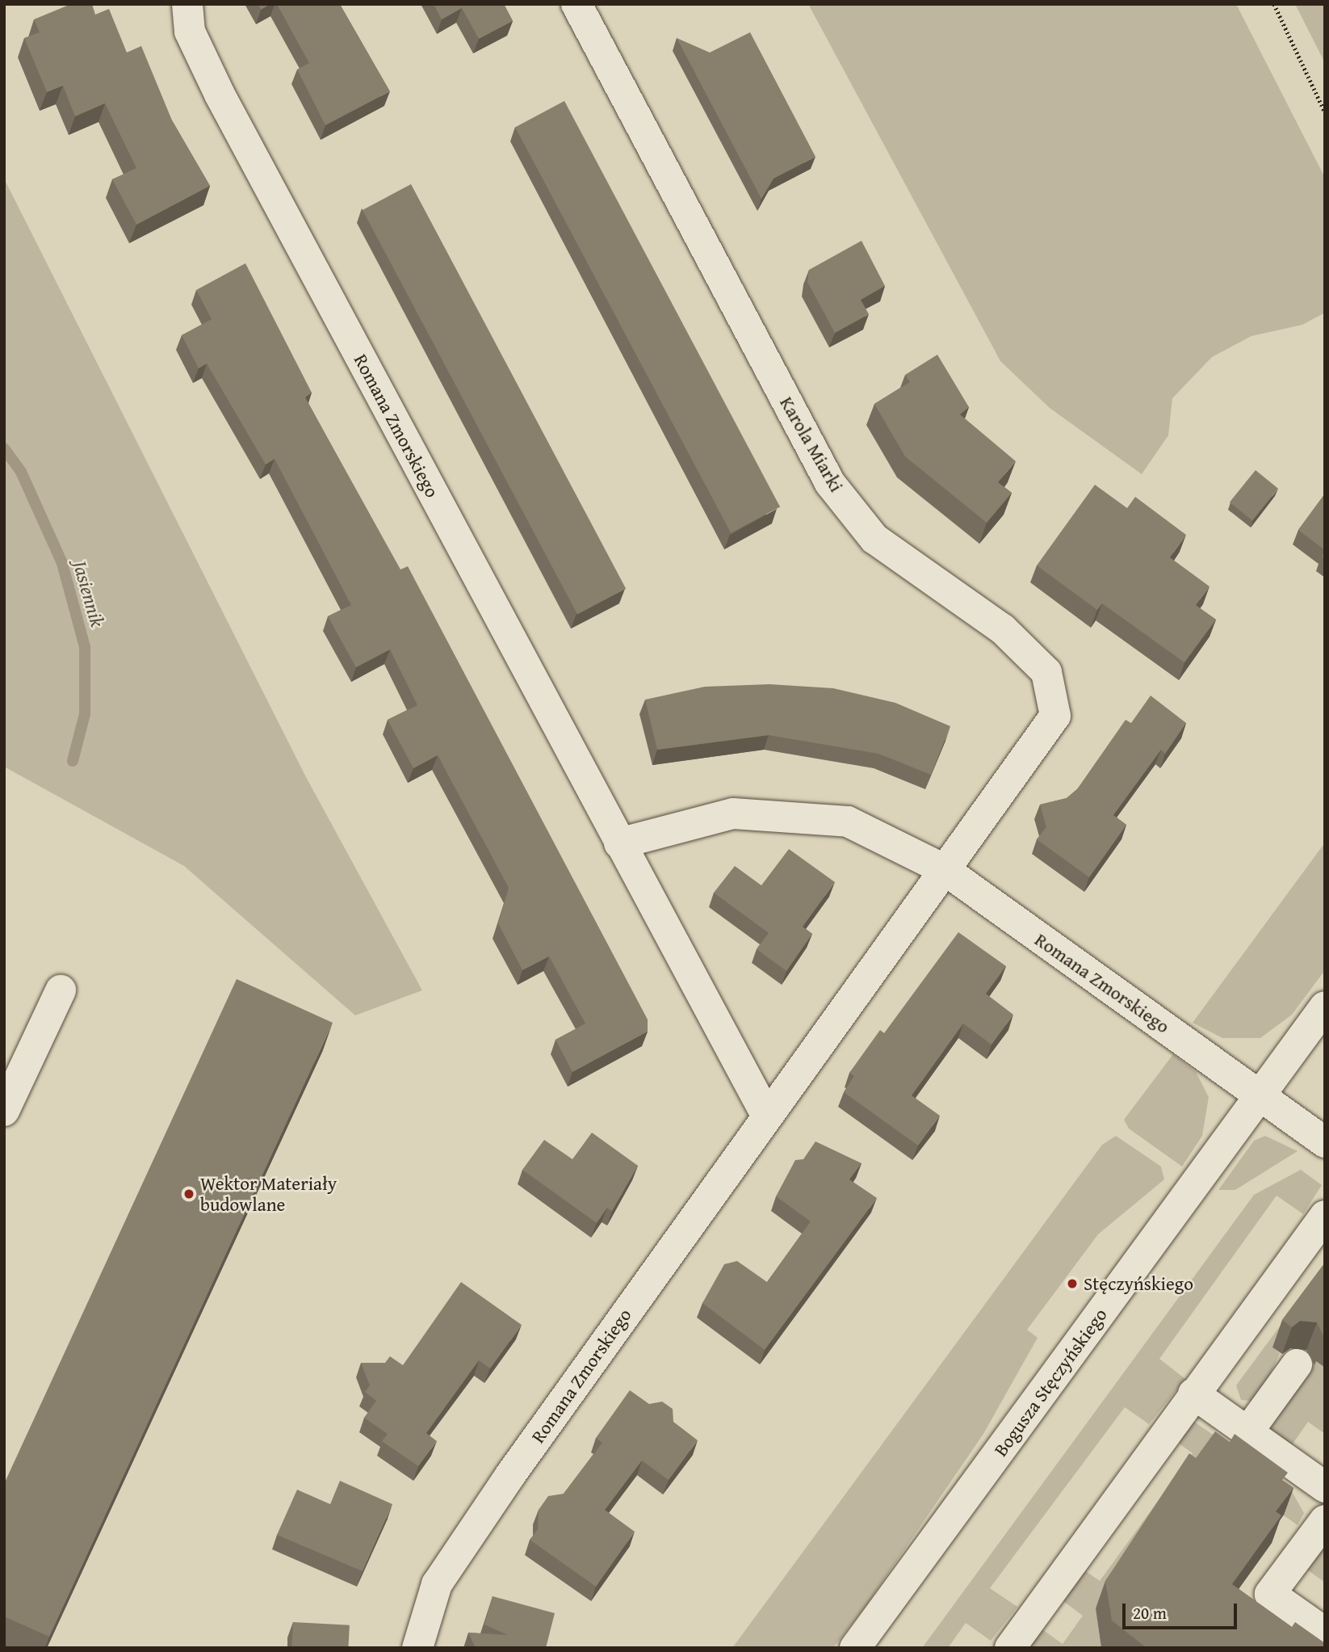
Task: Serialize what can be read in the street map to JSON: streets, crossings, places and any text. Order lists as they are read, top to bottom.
{
  "streets": {
    "street": ["Romana Zmorskiego", "Karola Miarki", "Bogusza Stęczyńskiego"]
  },
  "crossings": [
    ["Romana Zmorskiego", "Karola Miarki"],
    ["Romana Zmorskiego", "Bogusza Stęczyńskiego"]
  ],
  "water": ["Jasiennik"],
  "places": ["Wektor Materiały budowlane", "Stęczyńskiego"],
  "scale_bar": "20 m"
}
